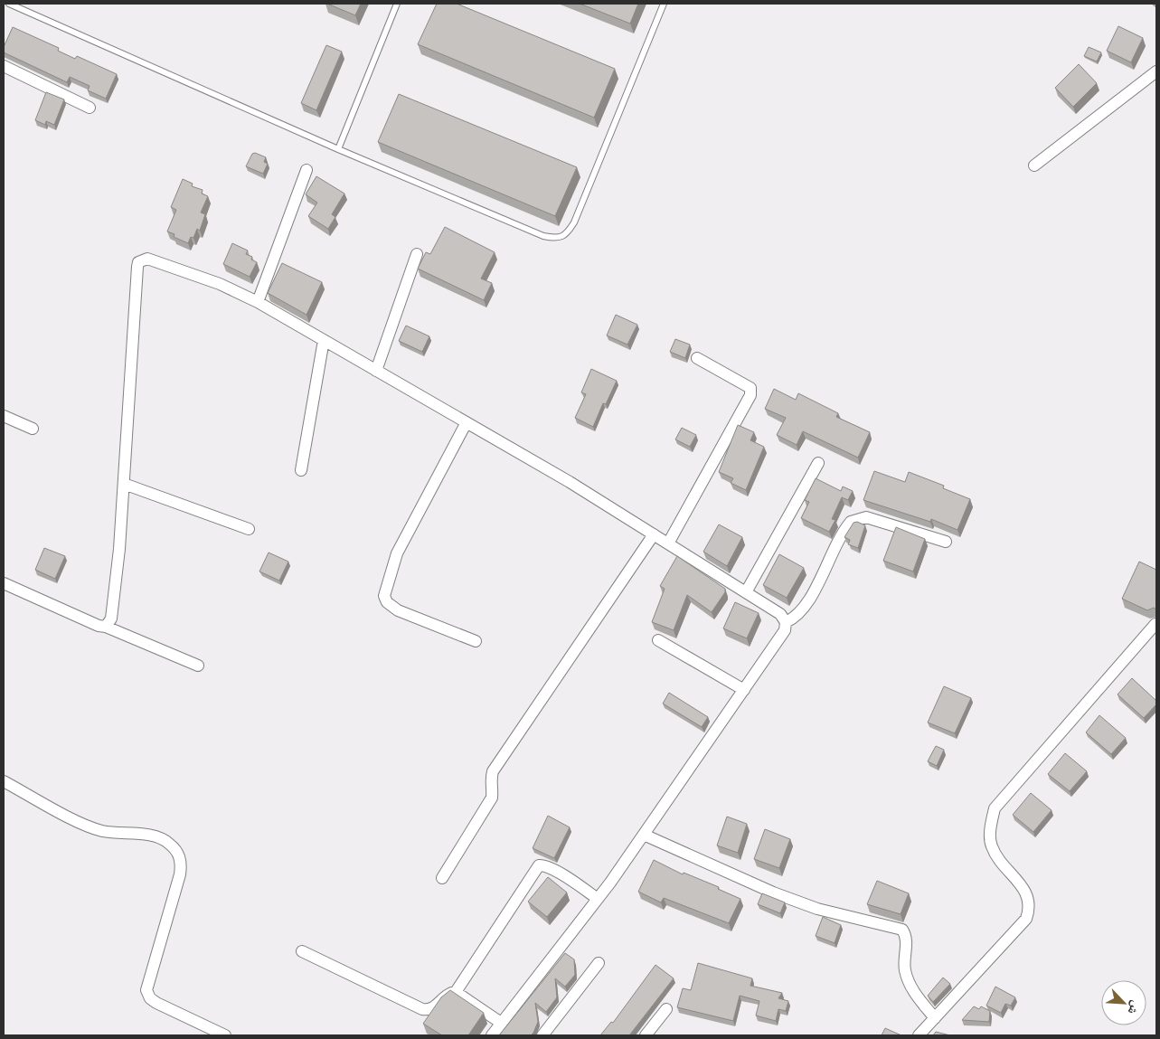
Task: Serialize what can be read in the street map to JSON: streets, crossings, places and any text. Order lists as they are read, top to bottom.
{
  "north": "bottom right"
}
